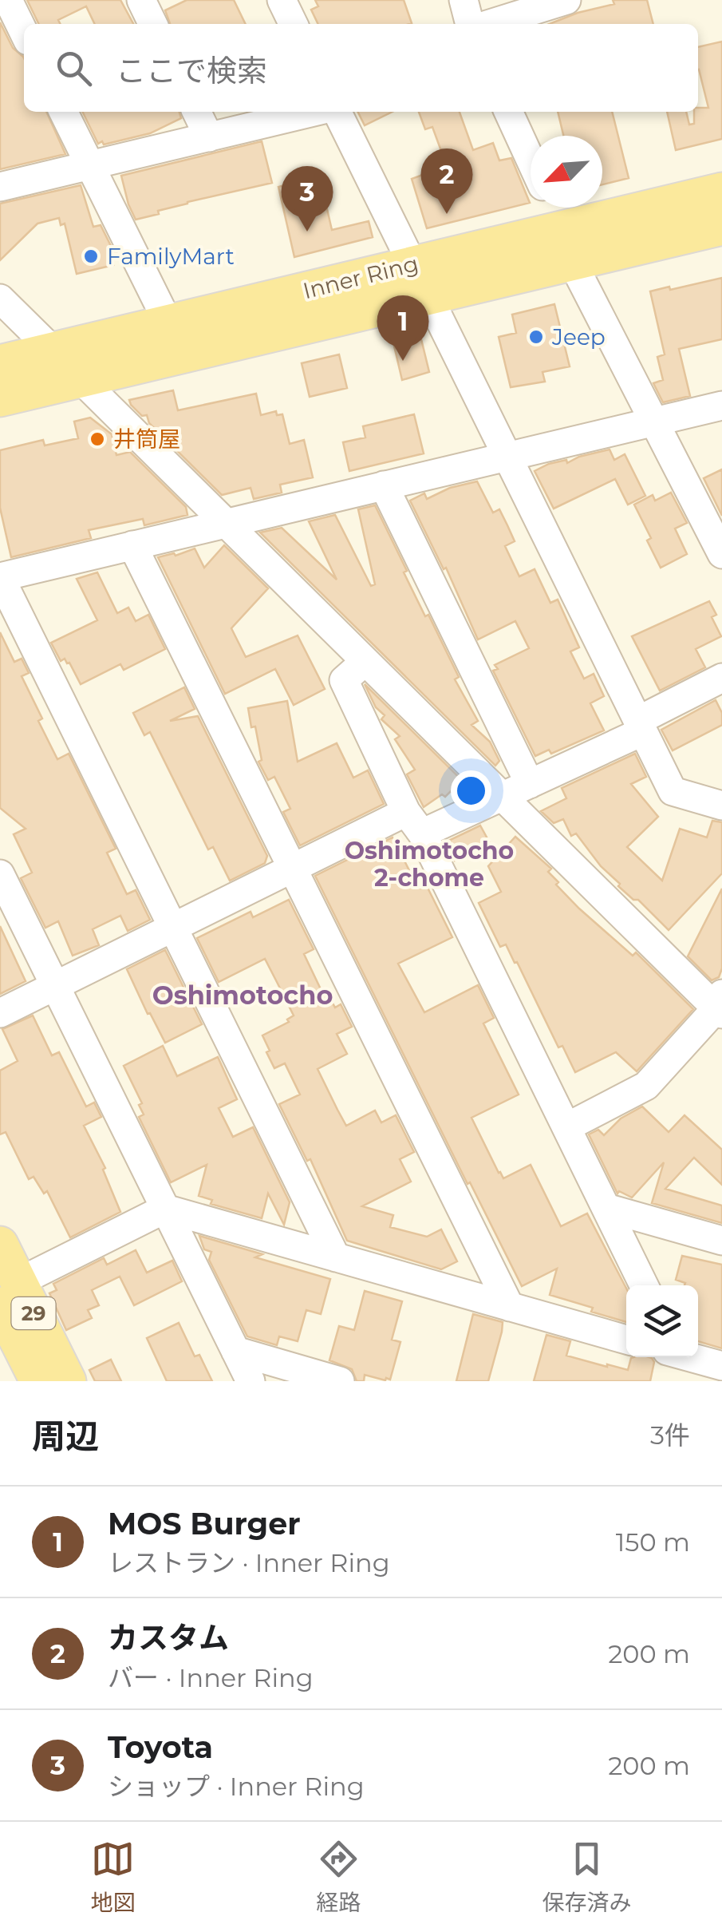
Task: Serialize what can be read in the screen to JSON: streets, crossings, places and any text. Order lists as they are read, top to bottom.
{
  "streets": {
    "main road": ["Inner Ring", "29"]
  },
  "districts": ["Oshimotocho 2-chome", "Oshimotocho"],
  "places": ["FamilyMart", "Jeep", "井筒屋"],
  "north": "bottom left",
  "page": {
    "search": "ここで検索",
    "pins": ["2", "3", "1"],
    "heading": ["周辺", "3件"],
    "list": [
      {
        "mark": "1",
        "name": "MOS Burger",
        "note": "レストラン · Inner Ring",
        "value": "150 m"
      },
      {
        "mark": "2",
        "name": "カスタム",
        "note": "バー · Inner Ring",
        "value": "200 m"
      },
      {
        "mark": "3",
        "name": "Toyota",
        "note": "ショップ · Inner Ring",
        "value": "200 m"
      }
    ],
    "nav": ["地図", "経路", "保存済み"]
  }
}
